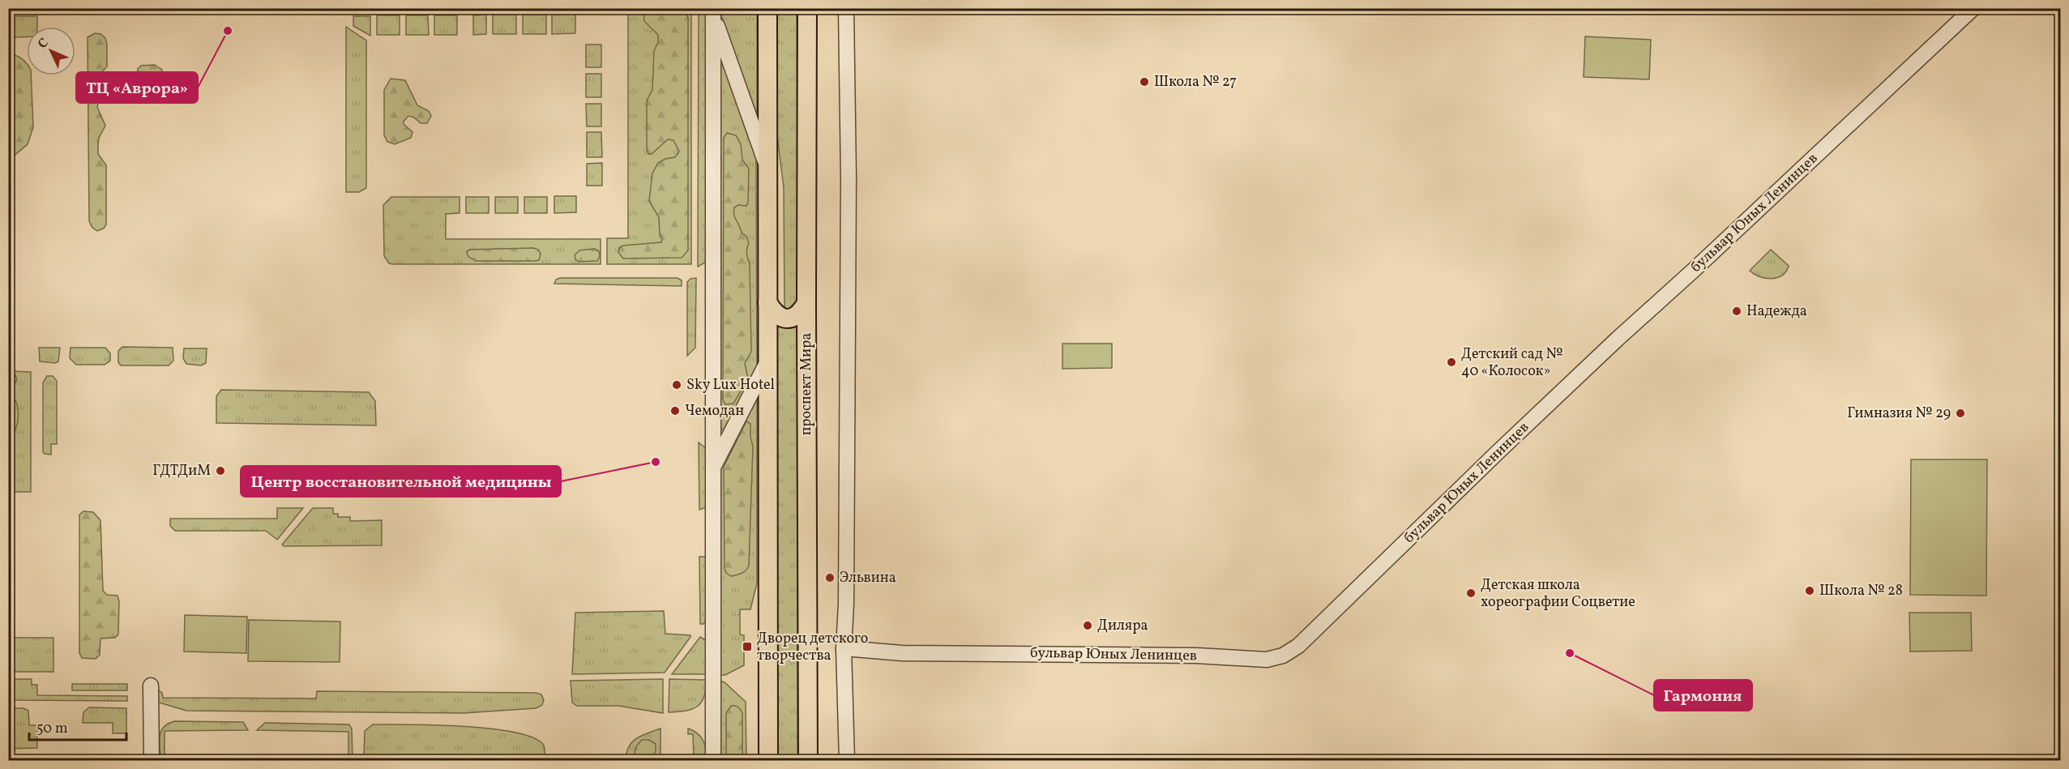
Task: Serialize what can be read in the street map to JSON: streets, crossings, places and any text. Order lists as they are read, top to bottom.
{
  "streets": {
    "main road": ["проспект Мира"],
    "street": ["бульвар Юных Ленинцев"]
  },
  "places": {
    "other": [
      "ТЦ «Аврора»",
      "Школа № 27",
      "Надежда",
      "Детский сад № 40 «Колосок»",
      "Sky Lux Hotel",
      "Чемодан",
      "Гимназия № 29",
      "Центр восстановительной медицины",
      "ГДТДиМ",
      "Эльвина",
      "Школа № 28",
      "Детская школа хореографии Соцветие",
      "Диляра",
      "Гармония"
    ],
    "transit": ["Дворец детского творчества"]
  },
  "scale_bar": "50 m",
  "north": "top left"
}
